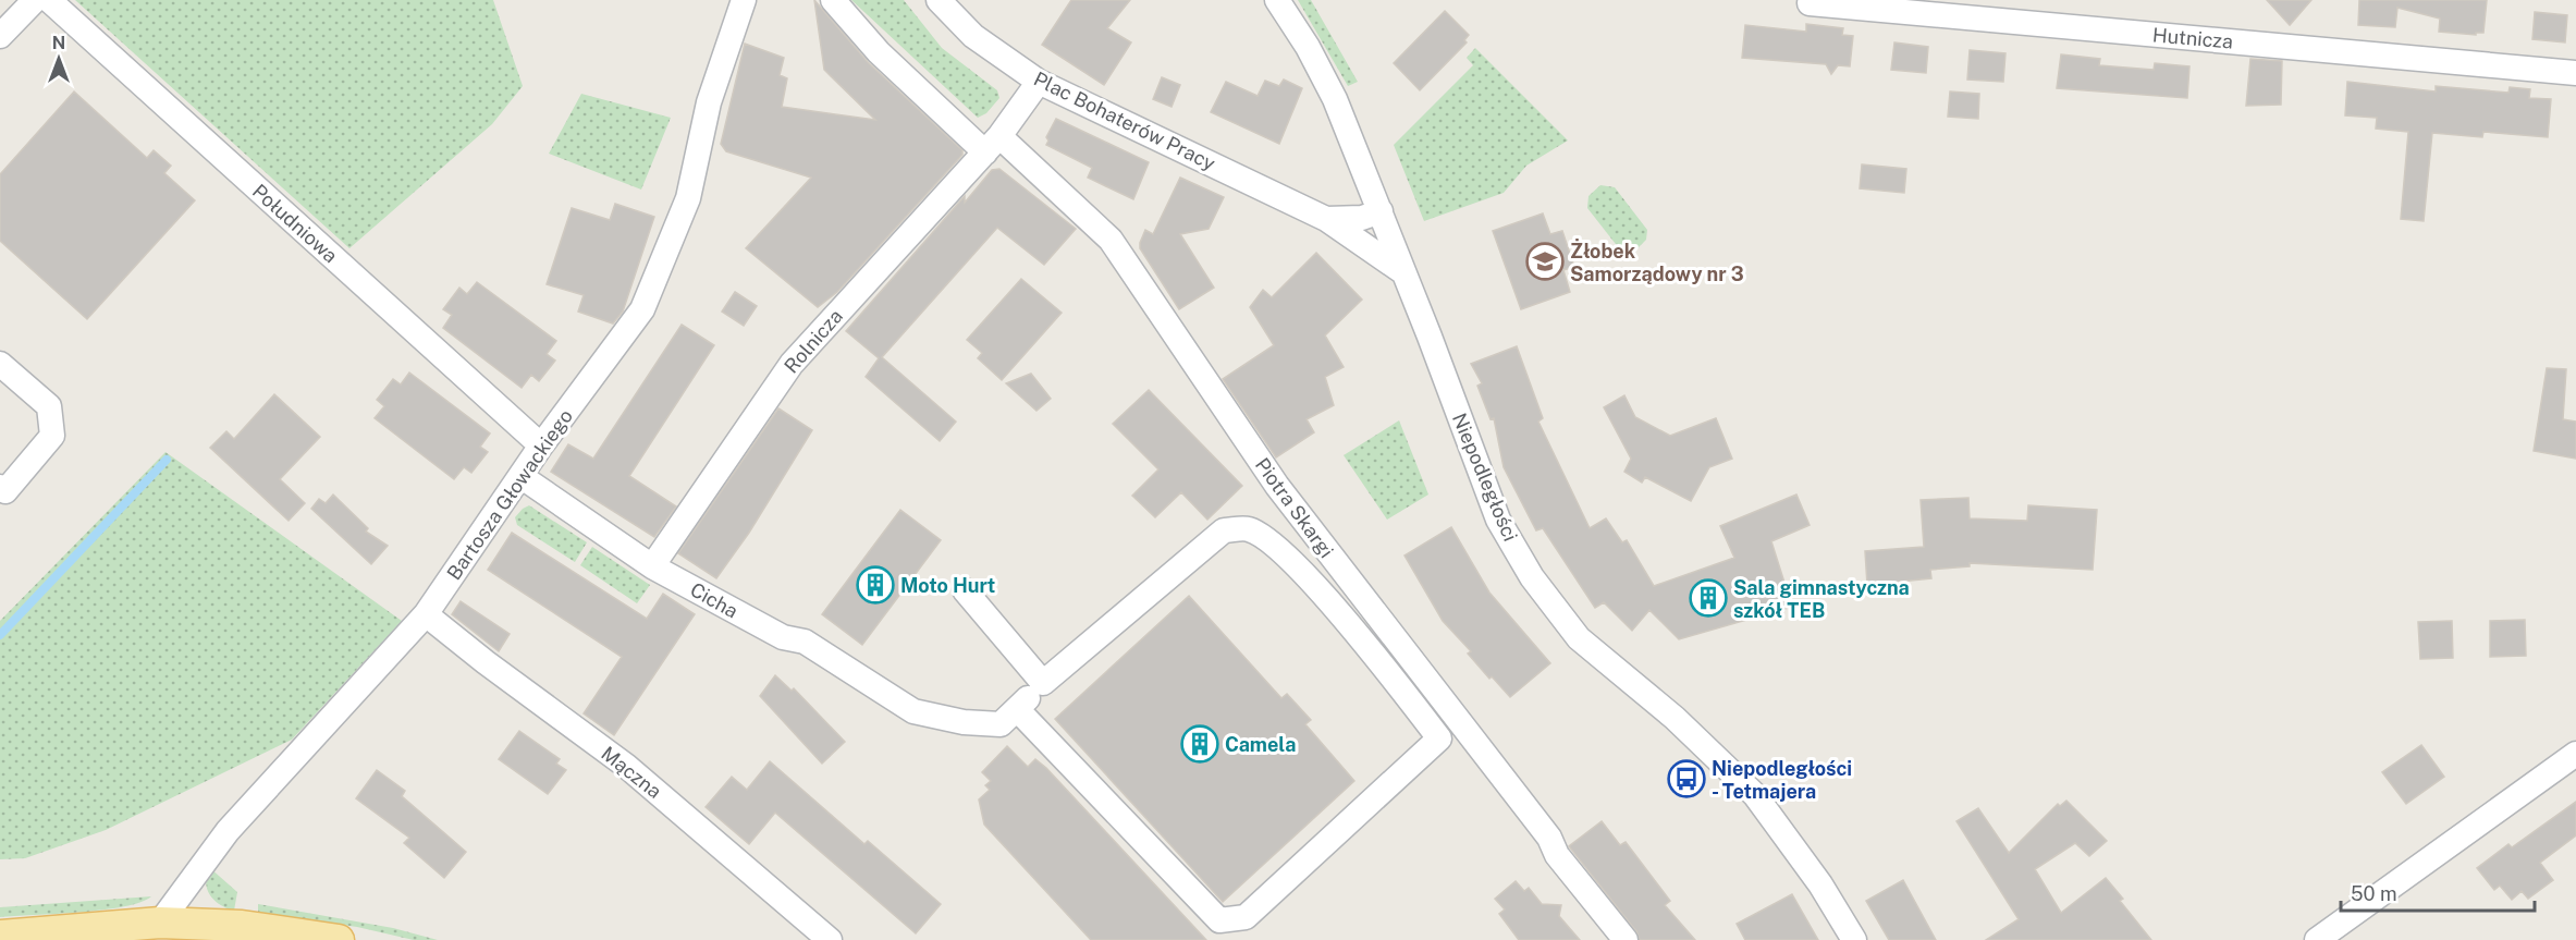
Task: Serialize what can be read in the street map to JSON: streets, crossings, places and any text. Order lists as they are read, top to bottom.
{
  "streets": {
    "street": [
      "Hutnicza",
      "Plac Bohaterów Pracy",
      "Południowa",
      "Rolnicza",
      "Niepodległości",
      "Bartosza Głowackiego",
      "Piotra Skargi",
      "Cicha",
      "Mączna"
    ]
  },
  "crossings": [
    ["Plac Bohaterów Pracy", "Niepodległości"],
    ["Południowa", "Bartosza Głowackiego"],
    ["Rolnicza", "Piotra Skargi"],
    ["Rolnicza", "Cicha"],
    ["Bartosza Głowackiego", "Cicha"],
    ["Bartosza Głowackiego", "Mączna"]
  ],
  "places": {
    "school or university": ["Żłobek Samorządowy nr 3"],
    "building": ["Moto Hurt", "Sala gimnastyczna szkół TEB", "Camela"],
    "bus stop": ["Niepodległości - Tetmajera"]
  },
  "scale_bar": "50 m",
  "north": "top"
}
